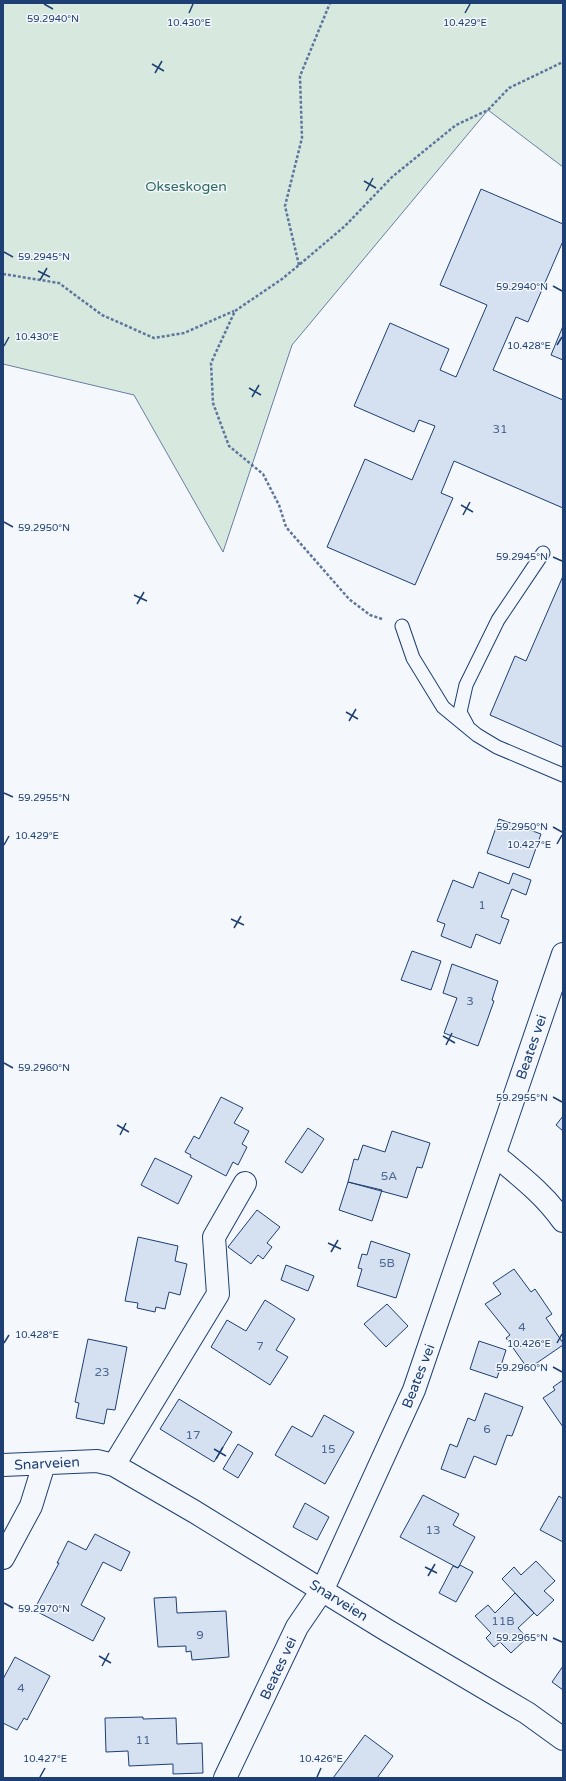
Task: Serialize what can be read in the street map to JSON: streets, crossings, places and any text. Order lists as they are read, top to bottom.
{
  "streets": {
    "street": ["Beates vei", "Snarveien"]
  },
  "crossings": [
    ["Beates vei", "Snarveien"]
  ],
  "parks": ["Okseskogen"],
  "house_numbers": [
    "31",
    "1",
    "3",
    "5A",
    "5B",
    "4",
    "7",
    "23",
    "6",
    "17",
    "15",
    "13",
    "11B",
    "9",
    "4",
    "11"
  ],
  "coordinates": [
    "59.2940°N",
    "10.430°E",
    "10.429°E",
    "59.2945°N",
    "10.428°E",
    "59.2950°N",
    "59.2955°N",
    "10.427°E",
    "59.2960°N",
    "10.426°E",
    "59.2970°N",
    "59.2965°N"
  ]
}
